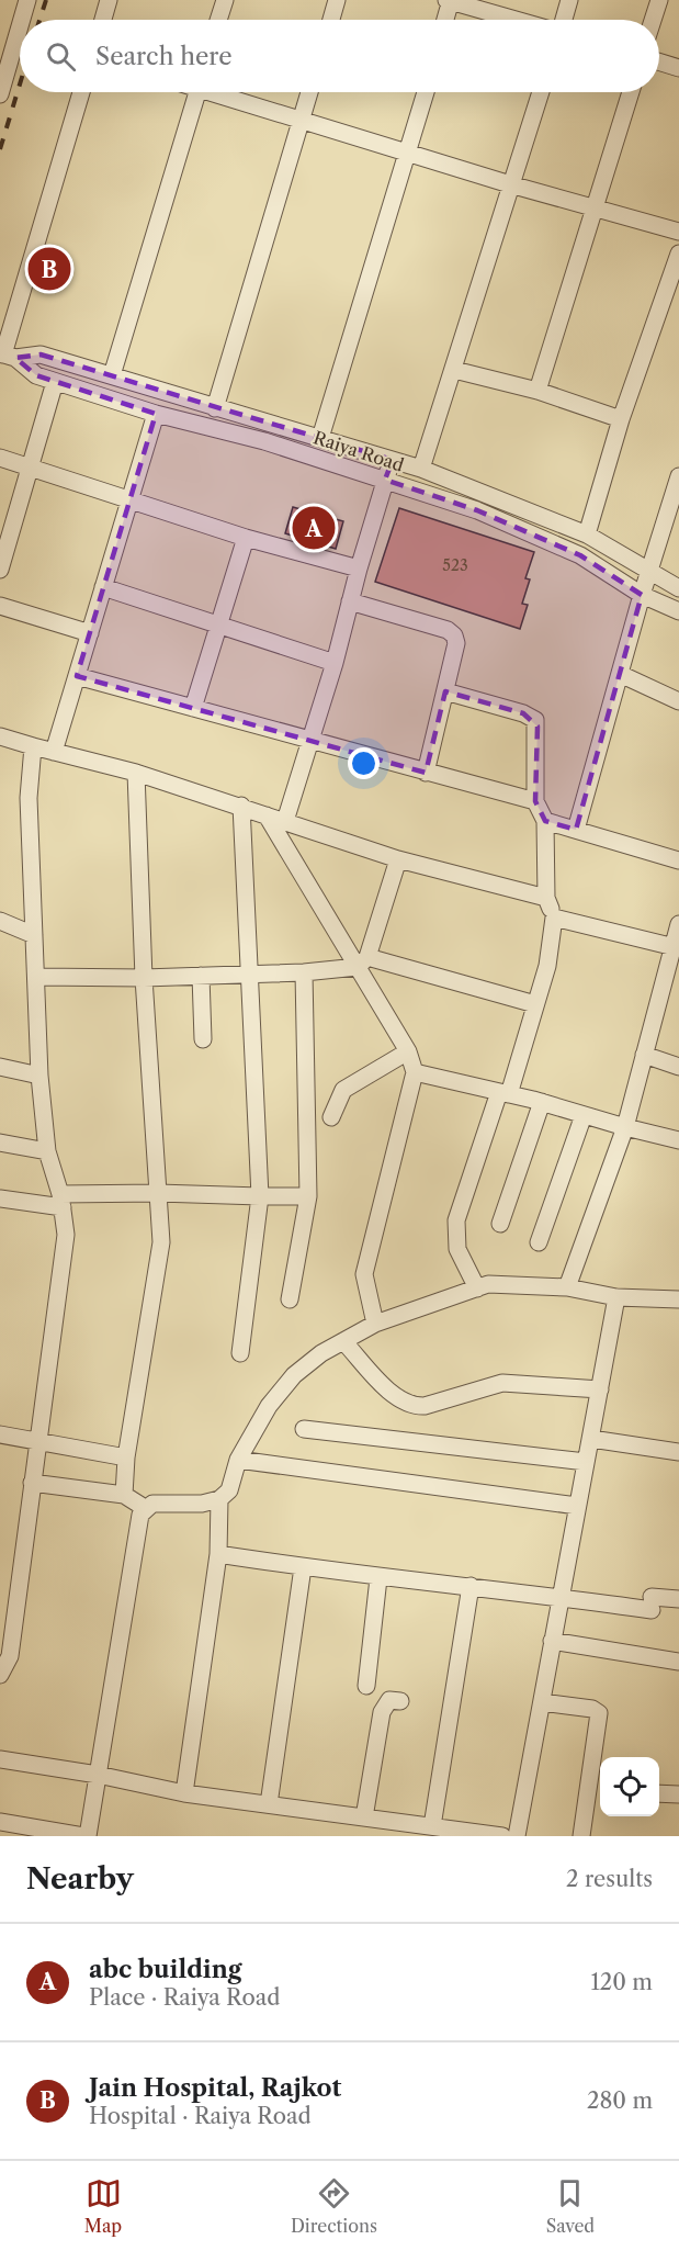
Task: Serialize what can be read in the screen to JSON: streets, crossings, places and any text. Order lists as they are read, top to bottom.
{
  "streets": {
    "street": ["Raiya Road"]
  },
  "house_numbers": ["523"],
  "page": {
    "search": "Search here",
    "pins": ["B", "A"],
    "heading": ["Nearby", "2 results"],
    "list": [
      {
        "mark": "A",
        "name": "abc building",
        "note": "Place · Raiya Road",
        "value": "120 m"
      },
      {
        "mark": "B",
        "name": "Jain Hospital, Rajkot",
        "note": "Hospital · Raiya Road",
        "value": "280 m"
      }
    ],
    "nav": ["Map", "Directions", "Saved"]
  }
}
